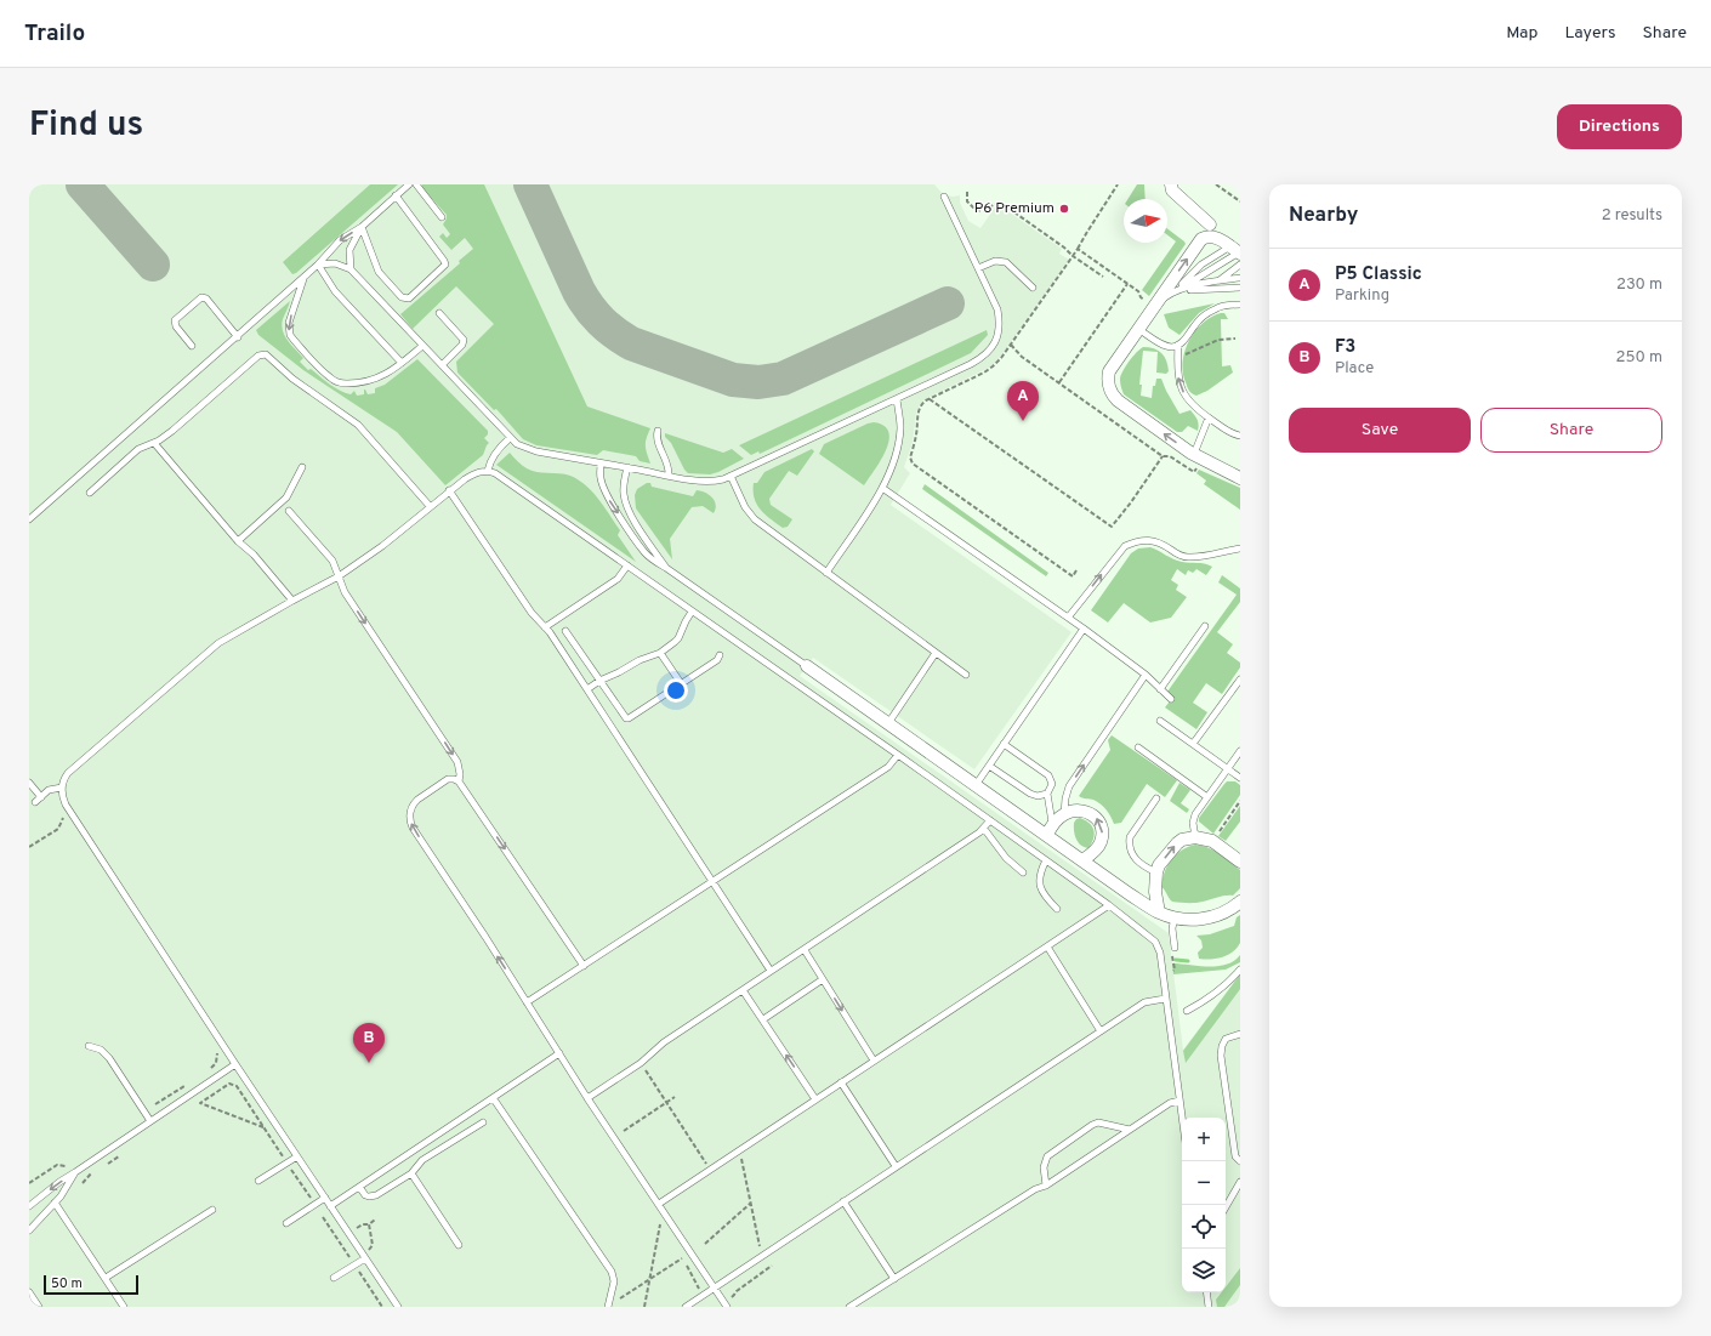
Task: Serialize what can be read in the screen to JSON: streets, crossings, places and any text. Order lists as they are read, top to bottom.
{
  "places": ["P6 Premium"],
  "scale_bar": "50 m",
  "north": "right",
  "page": {
    "header": "Trailo",
    "nav": ["Map", "Layers", "Share"],
    "title": "Find us",
    "buttons": [
      "Directions",
      ["Save", "Share"]
    ],
    "heading": ["Nearby", "2 results"],
    "list": [
      {
        "mark": "A",
        "name": "P5 Classic",
        "note": "Parking",
        "value": "230 m"
      },
      {
        "mark": "B",
        "name": "F3",
        "note": "Place",
        "value": "250 m"
      }
    ],
    "pins": ["A", "B"],
    "map_buttons": ["+", "−"],
    "scale": "50 m"
  }
}
